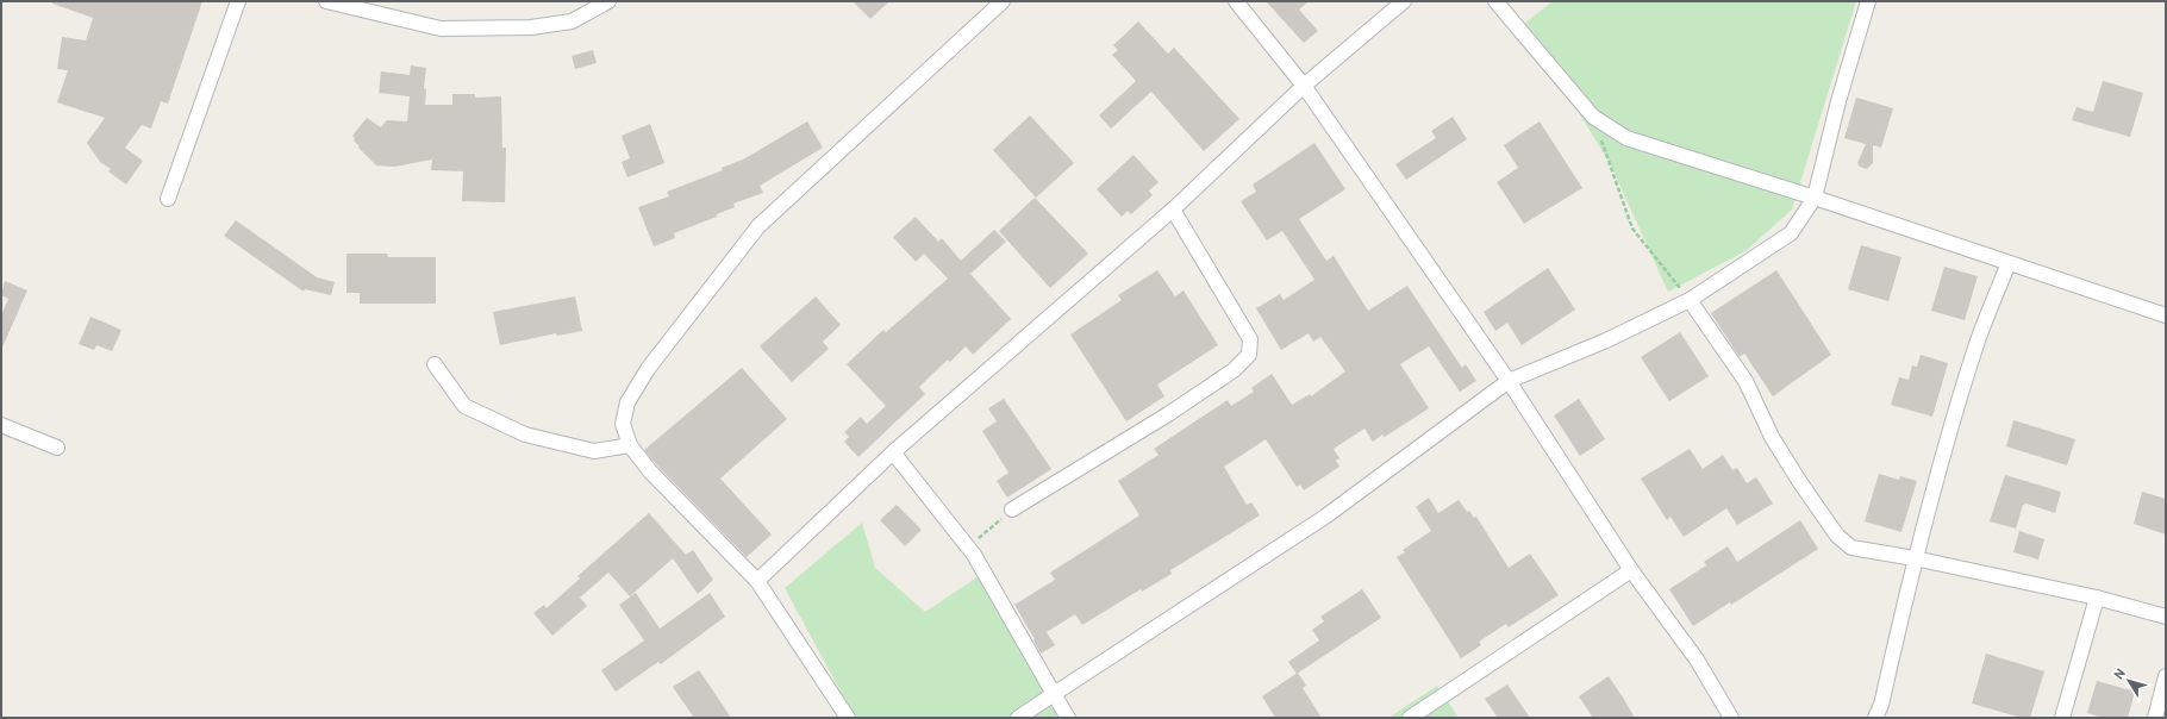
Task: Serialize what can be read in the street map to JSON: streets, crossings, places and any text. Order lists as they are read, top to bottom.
{
  "north": "top left"
}
